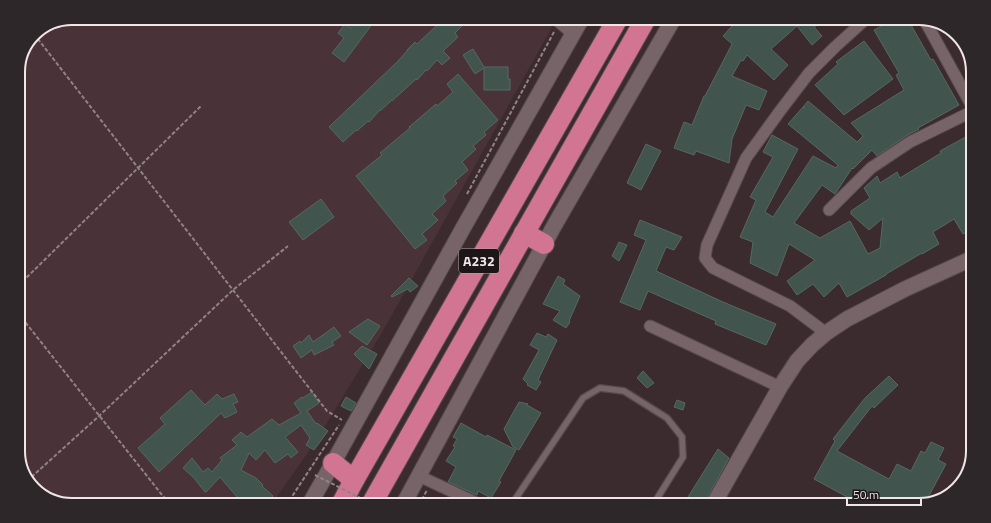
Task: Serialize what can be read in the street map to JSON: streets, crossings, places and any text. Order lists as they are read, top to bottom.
{
  "streets": {
    "highway": ["A232"]
  },
  "scale_bar": "50 m"
}
